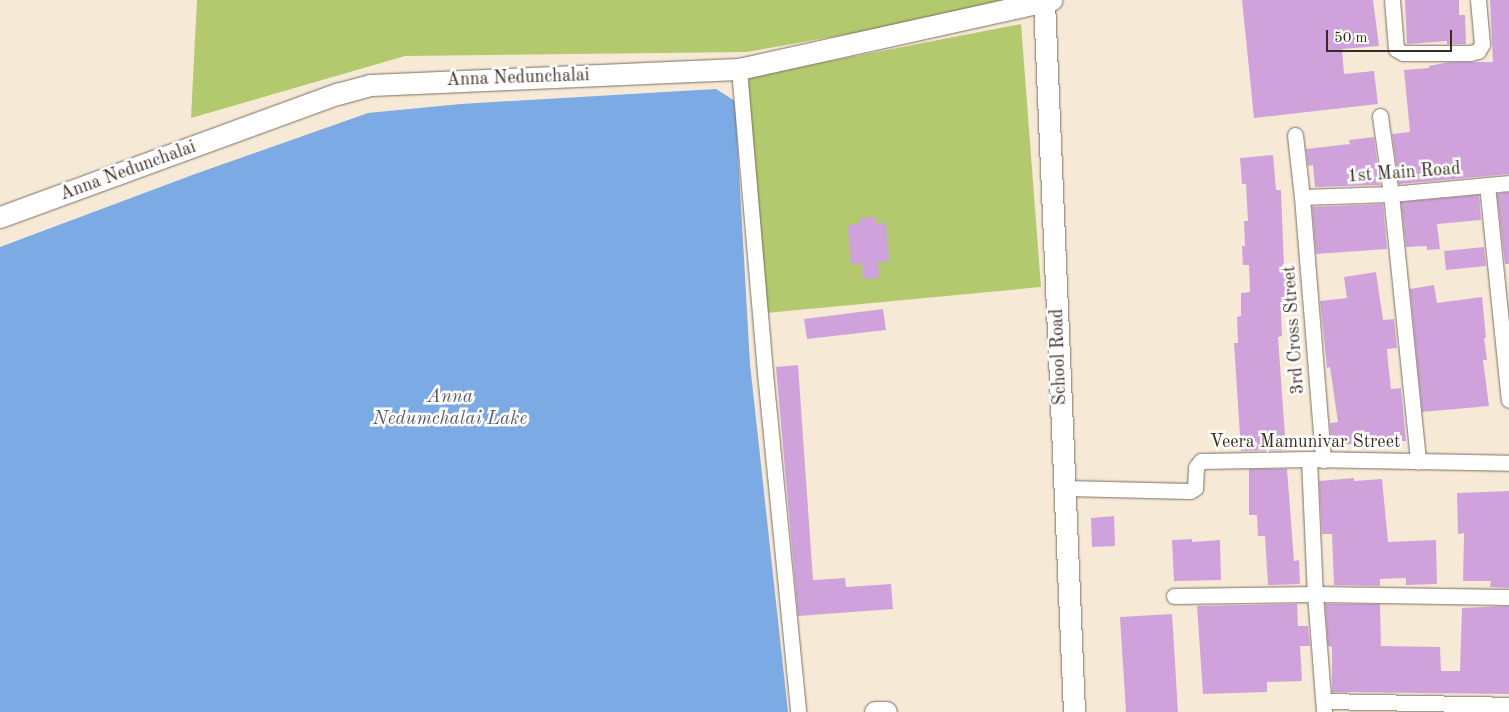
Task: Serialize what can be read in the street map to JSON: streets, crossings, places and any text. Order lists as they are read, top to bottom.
{
  "streets": {
    "street": [
      "Anna Nedunchalai",
      "1st Main Road",
      "3rd Cross Street",
      "School Road",
      "Veera Mamunivar Street"
    ]
  },
  "crossings": [
    ["Anna Nedunchalai", "School Road"],
    ["1st Main Road", "3rd Cross Street"],
    ["3rd Cross Street", "Veera Mamunivar Street"],
    ["School Road", "Veera Mamunivar Street"]
  ],
  "water": ["Anna Nedumchalai Lake"],
  "scale_bar": "50 m"
}
